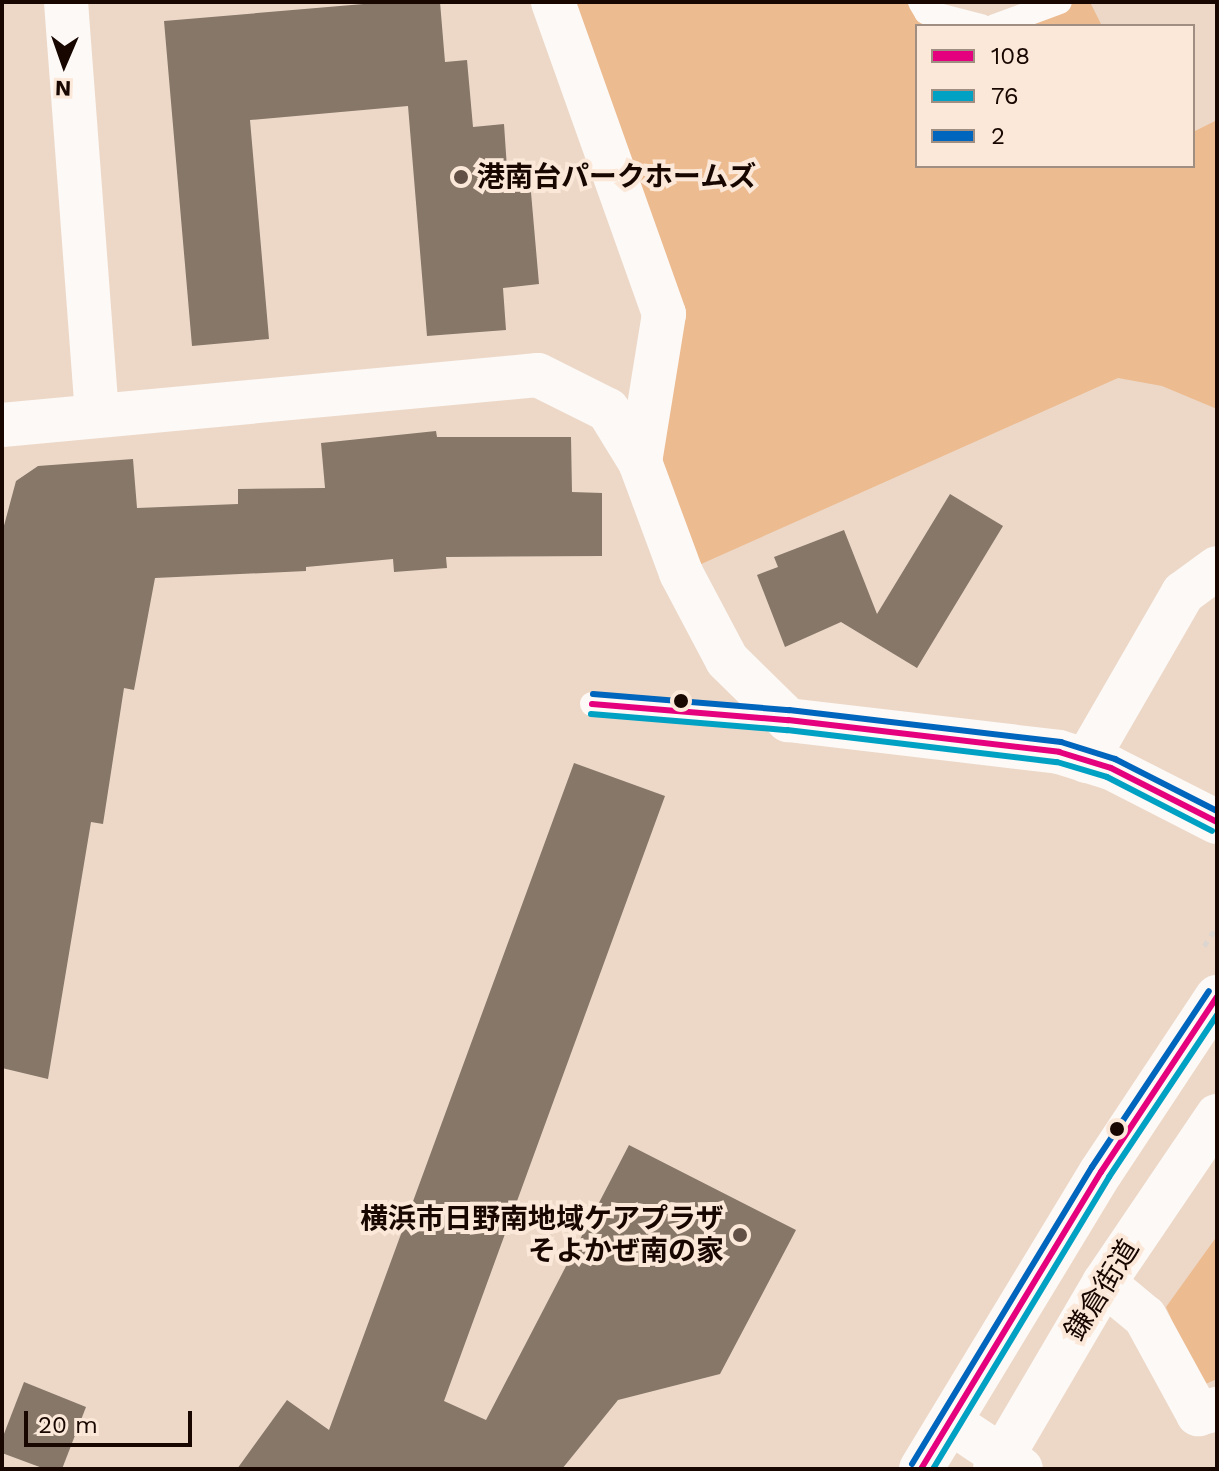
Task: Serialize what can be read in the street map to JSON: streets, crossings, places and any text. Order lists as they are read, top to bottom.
{
  "streets": {
    "street": ["鎌倉街道"]
  },
  "places": ["港南台パークホームズ", "横浜市日野南地域ケアプラザ そよかぜ南の家"],
  "lines": ["transit line 2", "transit line 108", "transit line 76"],
  "legend": ["108", "76", "2"],
  "scale_bar": "20 m",
  "north": "bottom"
}
